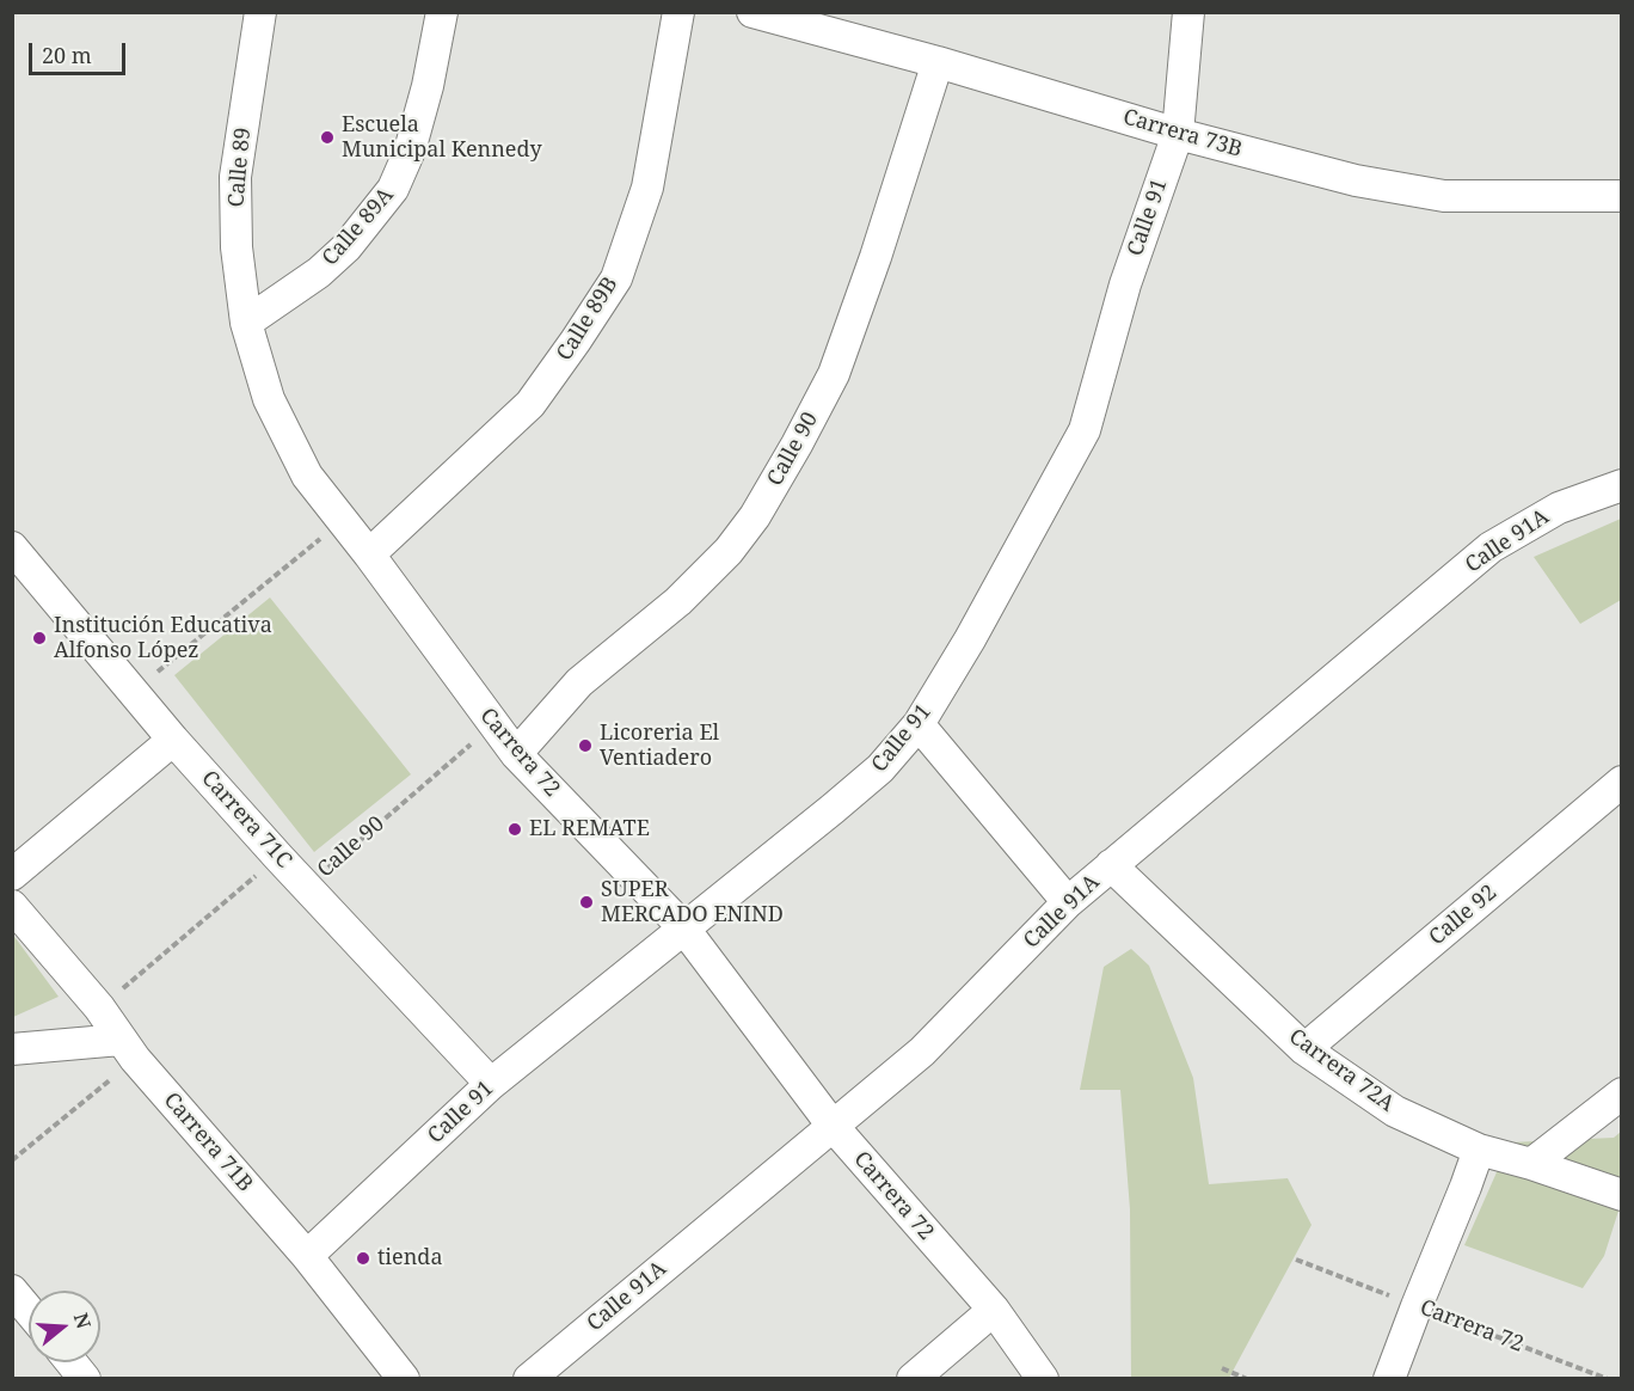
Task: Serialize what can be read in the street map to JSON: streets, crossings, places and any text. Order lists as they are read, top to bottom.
{
  "streets": {
    "street": [
      "Carrera 73B",
      "Calle 89",
      "Calle 91",
      "Calle 89A",
      "Calle 89B",
      "Calle 90",
      "Calle 91A",
      "Carrera 72",
      "Carrera 71C",
      "Calle 92",
      "Carrera 72A",
      "Carrera 71B"
    ]
  },
  "crossings": [
    ["Carrera 73B", "Calle 91"],
    ["Carrera 73B", "Calle 90"],
    ["Calle 89", "Calle 89A"],
    ["Calle 89", "Carrera 72"],
    ["Calle 91", "Carrera 72"],
    ["Calle 91", "Carrera 71C"],
    ["Calle 91", "Carrera 71B"],
    ["Calle 89A", "Carrera 72"],
    ["Calle 89B", "Carrera 72"],
    ["Calle 90", "Carrera 72"],
    ["Calle 90", "Carrera 71C"],
    ["Calle 91A", "Carrera 72"],
    ["Calle 91A", "Carrera 72A"],
    ["Calle 92", "Carrera 72A"]
  ],
  "places": [
    "Escuela Municipal Kennedy",
    "Institución Educativa Alfonso López",
    "Licoreria El Ventiadero",
    "EL REMATE",
    "SUPER MERCADO ENIND",
    "tienda"
  ],
  "scale_bar": "20 m",
  "north": "right"
}
